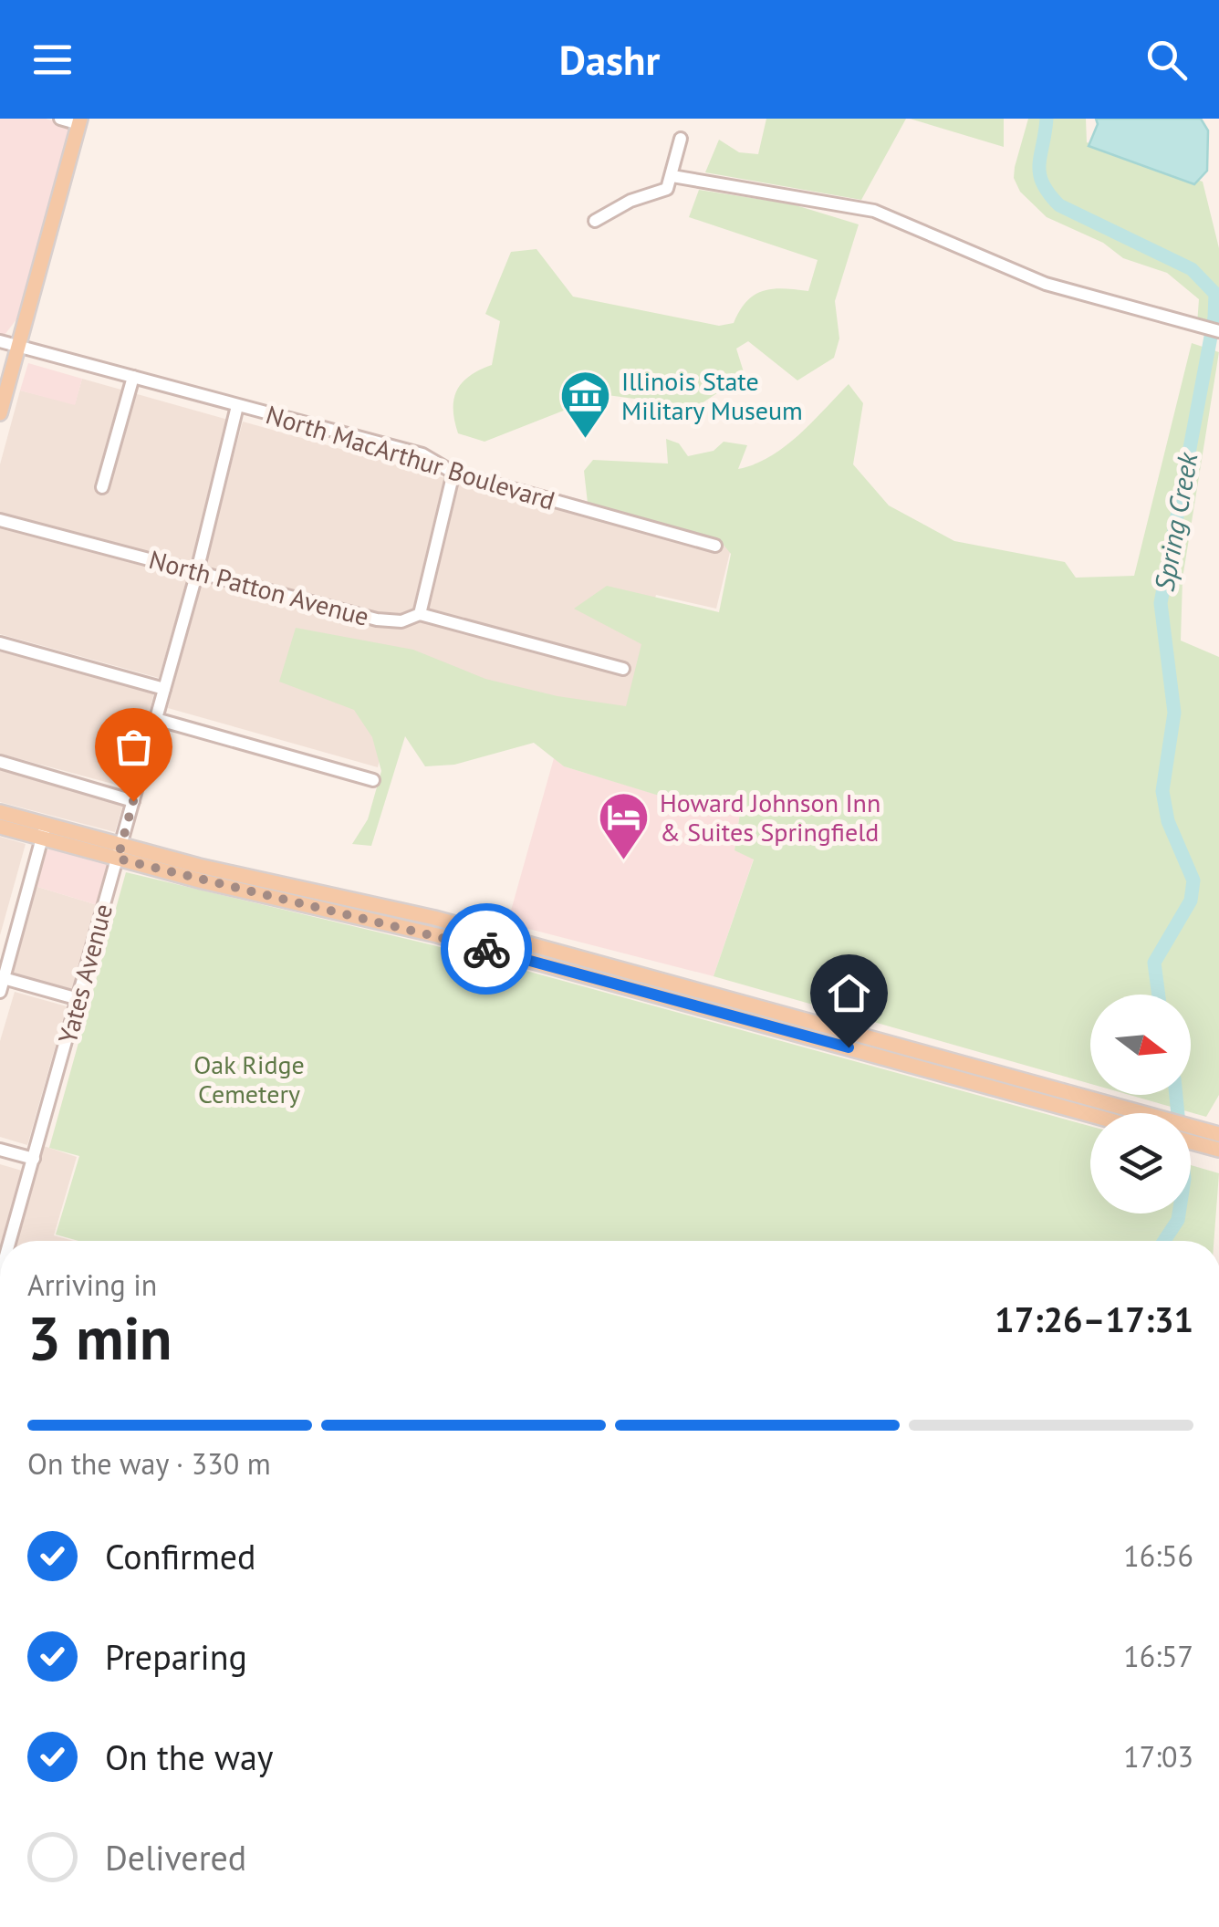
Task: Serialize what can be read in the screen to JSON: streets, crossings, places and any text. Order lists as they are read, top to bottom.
{
  "streets": {
    "street": ["North MacArthur Boulevard", "North Patton Avenue", "Yates Avenue"]
  },
  "crossings": [
    ["North MacArthur Boulevard", "Yates Avenue"],
    ["North Patton Avenue", "Yates Avenue"]
  ],
  "water": ["Spring Creek"],
  "parks": ["Oak Ridge Cemetery"],
  "places": {
    "museum": ["Illinois State Military Museum"],
    "hotel": ["Howard Johnson Inn & Suites Springfield"]
  },
  "north": "right",
  "page": {
    "header": "Dashr",
    "heading": ["3 min", "Arriving in", "17:26–17:31"],
    "bar": "On the way · 330 m",
    "list": [
      ["Confirmed", "16:56"],
      ["Preparing", "16:57"],
      ["On the way", "17:03"],
      "Delivered"
    ]
  }
}
